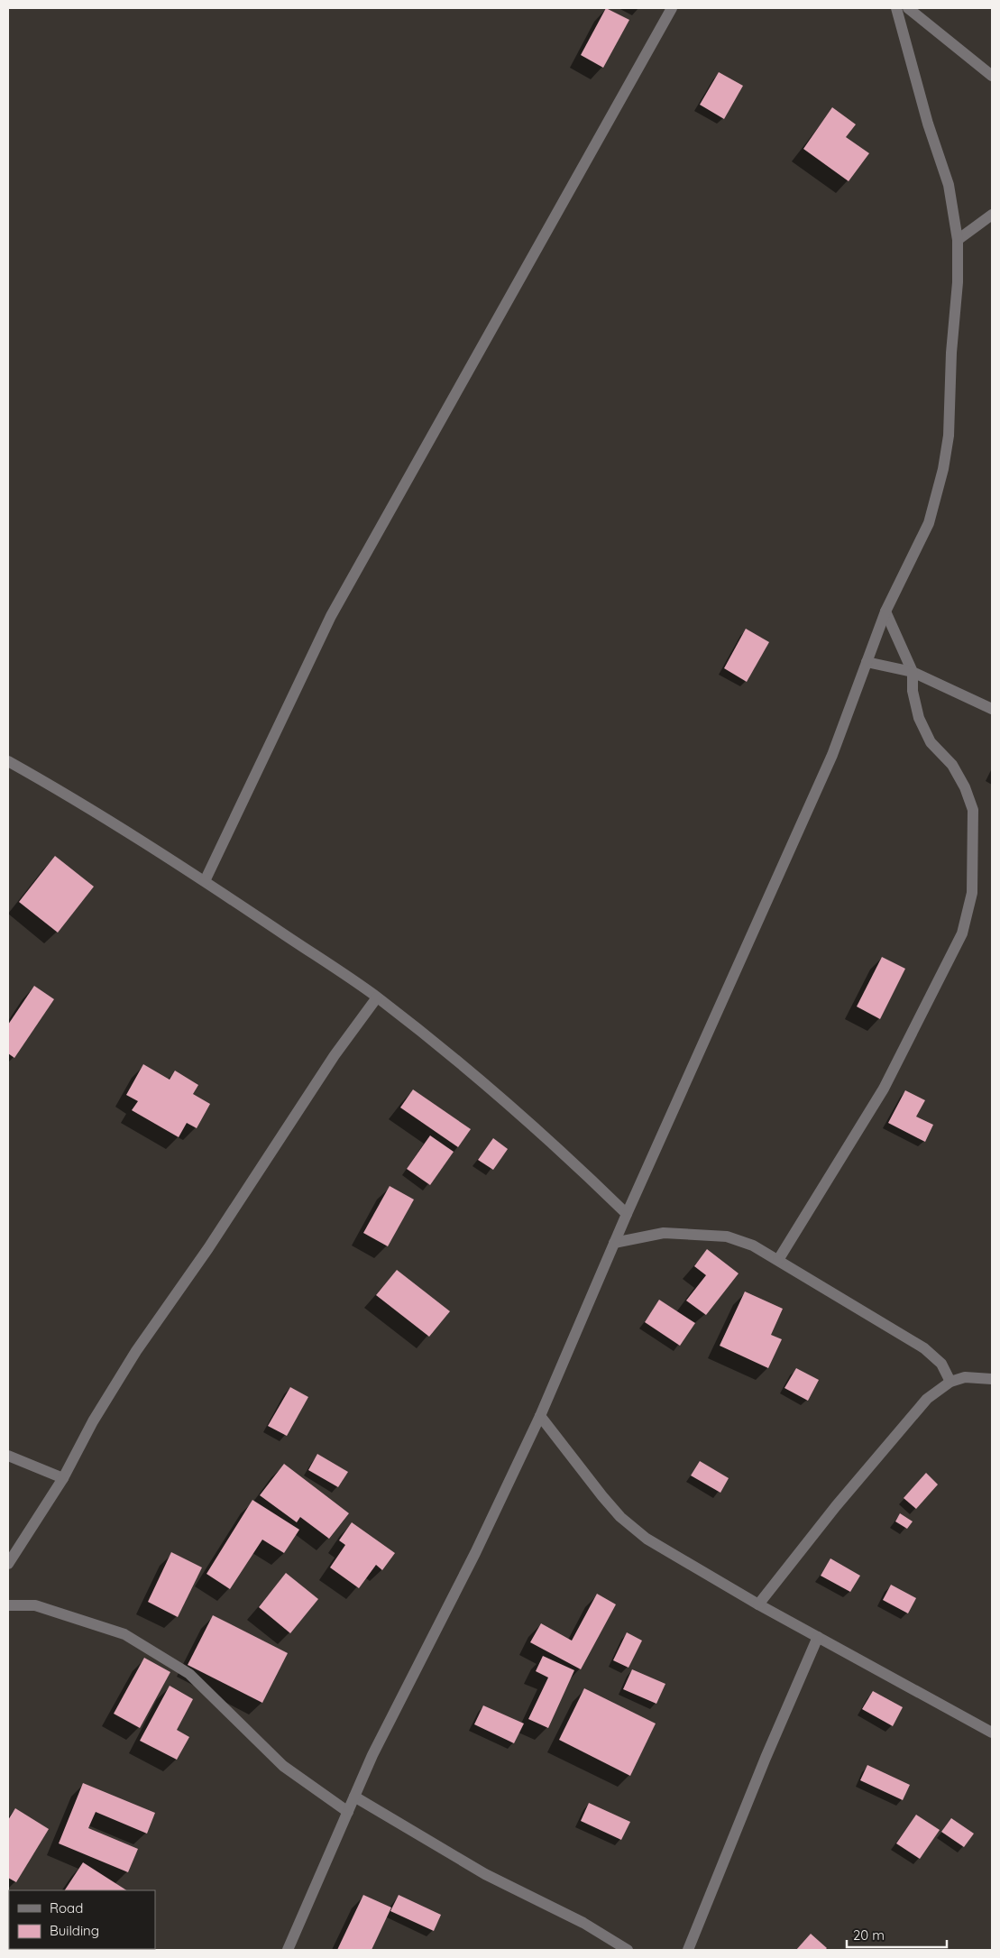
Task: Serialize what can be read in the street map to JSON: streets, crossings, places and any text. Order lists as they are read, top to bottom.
{
  "legend": ["Road", "Building"],
  "scale_bar": "20 m"
}
